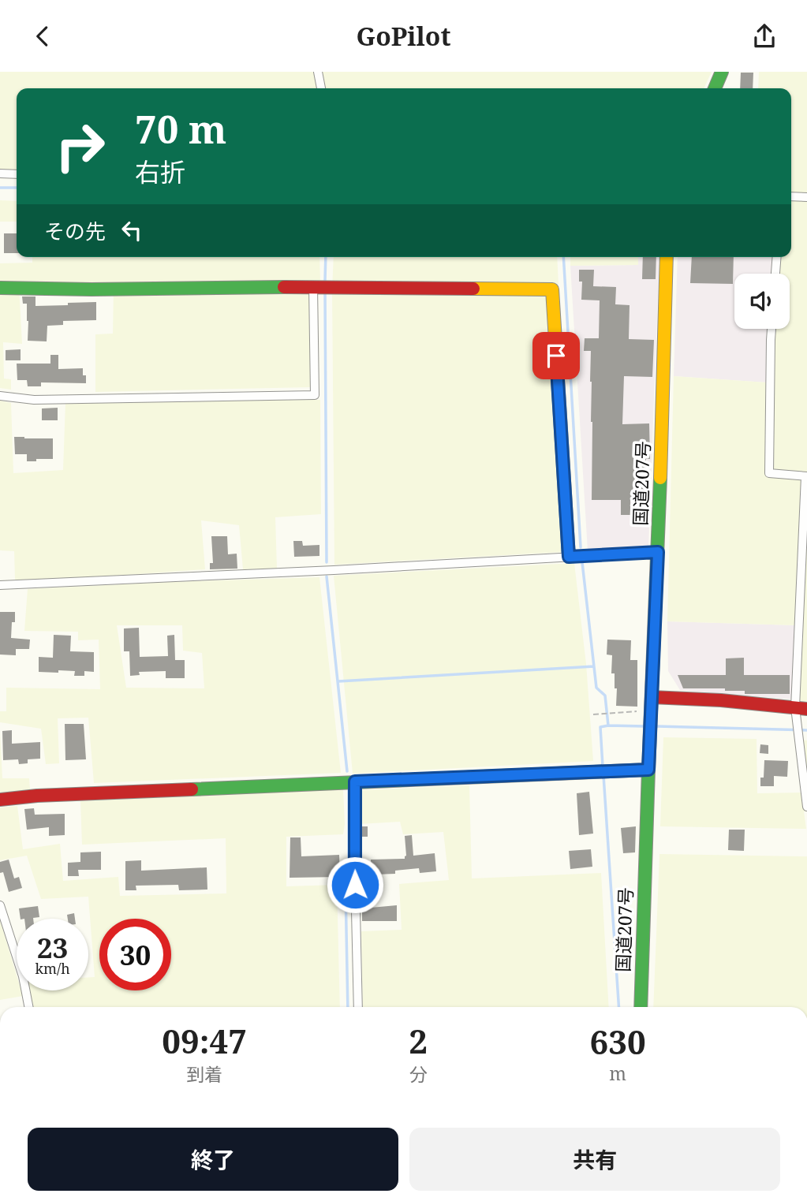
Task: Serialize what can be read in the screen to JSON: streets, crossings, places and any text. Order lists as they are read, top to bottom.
{
  "streets": {
    "main road": ["国道207号"]
  },
  "page": {
    "header": "GoPilot",
    "turn": ["70 m", "右折"],
    "then": "その先",
    "speed": "23 km/h",
    "limit": "30",
    "eta": [
      "09:47",
      "到着",
      "2",
      "分",
      "630",
      "m"
    ],
    "buttons": ["終了", "共有"]
  }
}
